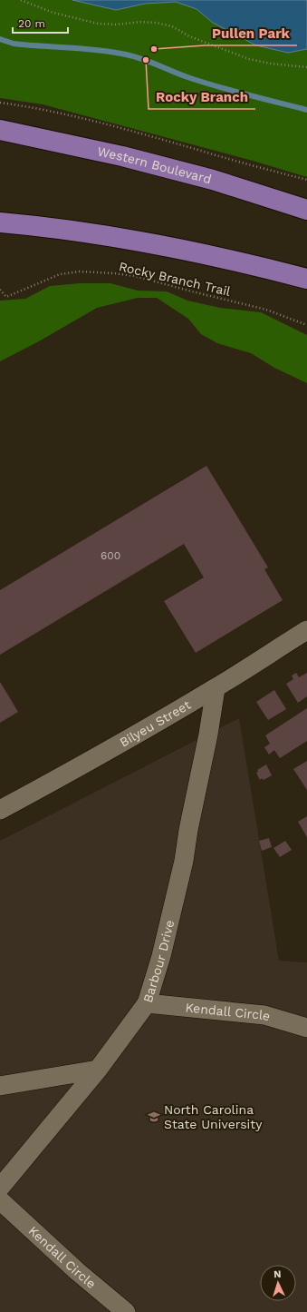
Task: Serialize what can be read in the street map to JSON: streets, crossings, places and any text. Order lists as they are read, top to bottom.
{
  "streets": {
    "main road": ["Western Boulevard"],
    "street": ["Bilyeu Street", "Barbour Drive", "Kendall Circle"],
    "path": ["Rocky Branch Trail"]
  },
  "crossings": [
    ["Bilyeu Street", "Barbour Drive"],
    ["Barbour Drive", "Kendall Circle"]
  ],
  "places": {
    "other": ["Pullen Park", "Rocky Branch"],
    "school or university": ["North Carolina State University"]
  },
  "house_numbers": ["600"],
  "scale_bar": "20 m",
  "north": "top"
}
